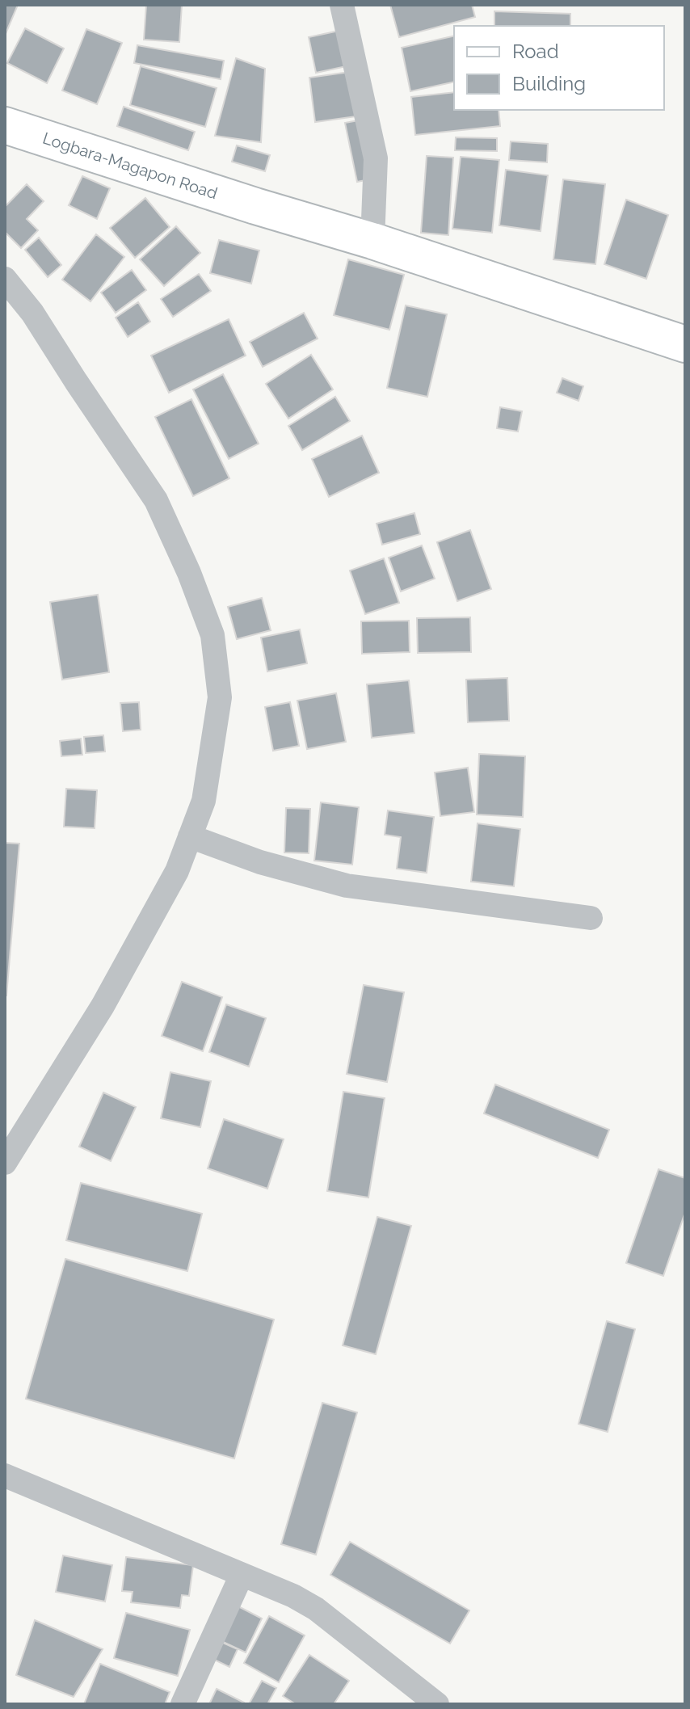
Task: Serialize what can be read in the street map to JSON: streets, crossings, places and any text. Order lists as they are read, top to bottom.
{
  "streets": {
    "street": ["Logbara-Magapon Road"]
  },
  "legend": ["Road", "Building"]
}
